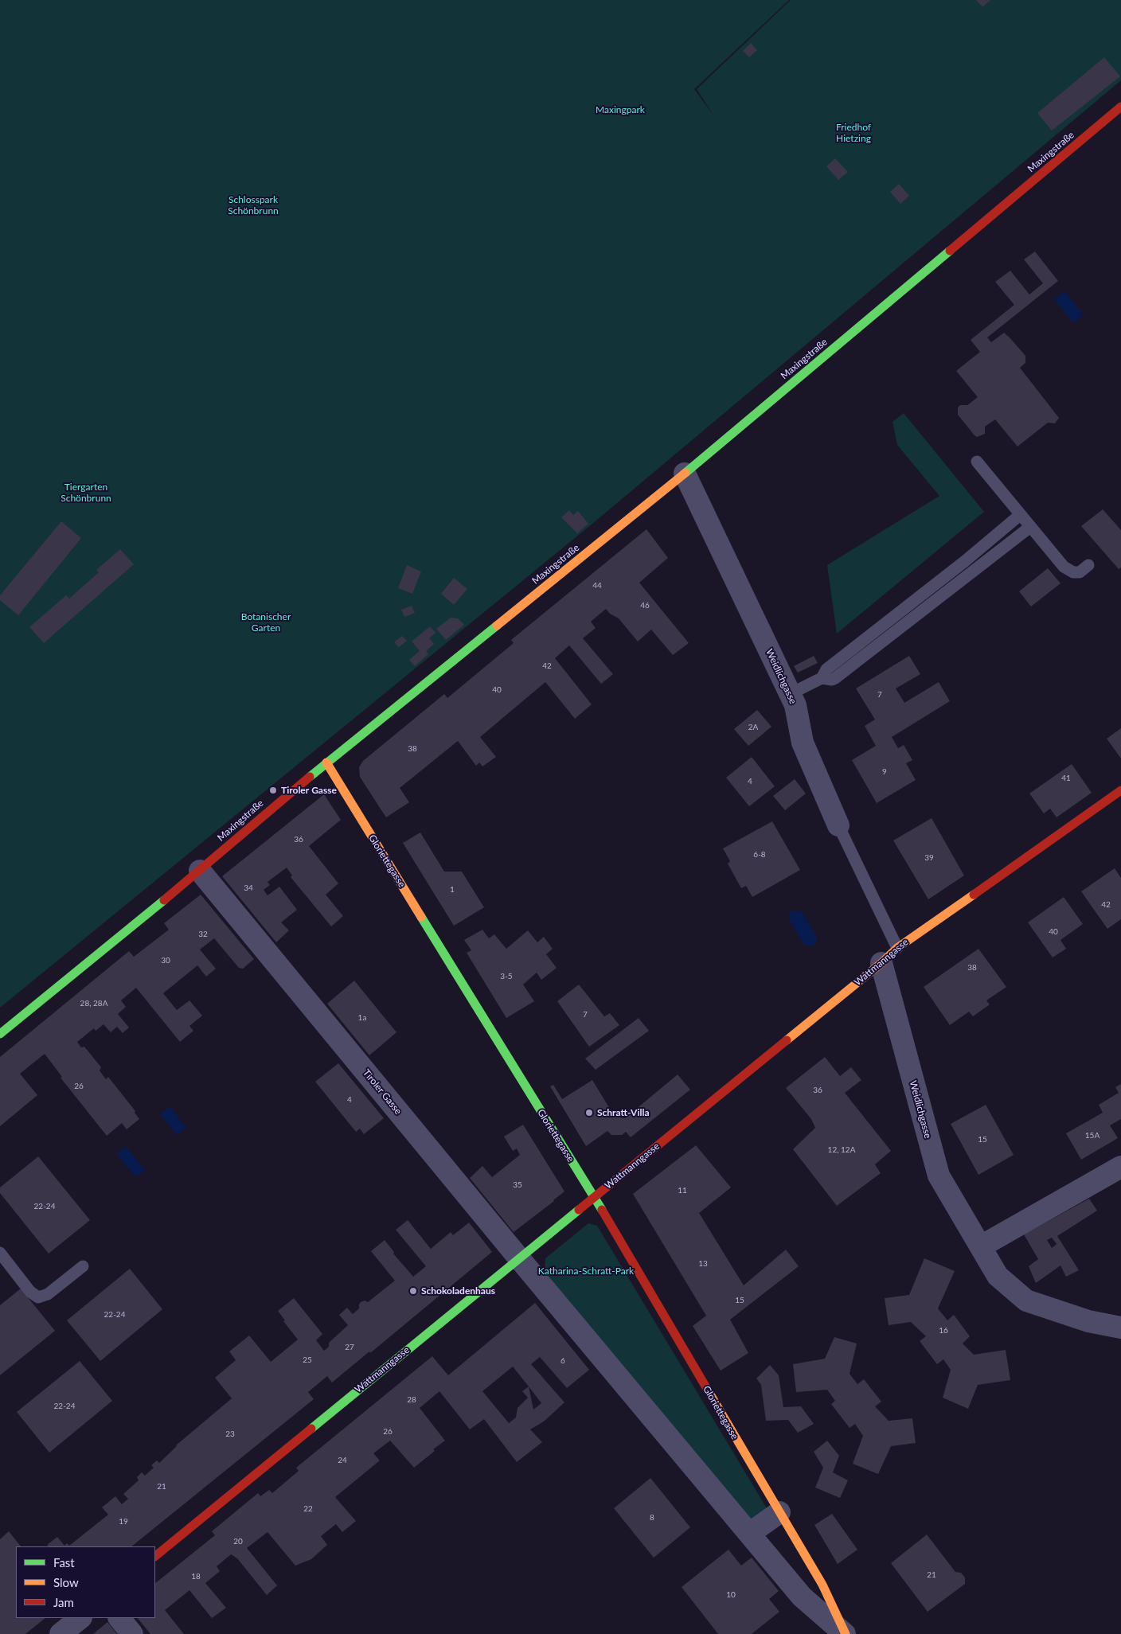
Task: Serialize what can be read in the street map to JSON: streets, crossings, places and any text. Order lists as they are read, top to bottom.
{
  "streets": {
    "street": [
      "Maxingstraße",
      "Weidlichgasse",
      "Gloriettegasse",
      "Wattmanngasse",
      "Tiroler Gasse"
    ]
  },
  "crossings": [
    ["Maxingstraße", "Weidlichgasse"],
    ["Maxingstraße", "Gloriettegasse"],
    ["Maxingstraße", "Tiroler Gasse"],
    ["Weidlichgasse", "Wattmanngasse"],
    ["Gloriettegasse", "Wattmanngasse"],
    ["Gloriettegasse", "Tiroler Gasse"],
    ["Wattmanngasse", "Tiroler Gasse"]
  ],
  "parks": [
    "Maxingpark",
    "Friedhof Hietzing",
    "Schlosspark Schönbrunn",
    "Tiergarten Schönbrunn",
    "Botanischer Garten",
    "Katharina-Schratt-Park"
  ],
  "places": ["Tiroler Gasse", "Schratt-Villa", "Schokoladenhaus"],
  "house_numbers": [
    "44",
    "46",
    "42",
    "40",
    "7",
    "2A",
    "38",
    "9",
    "41",
    "4",
    "36",
    "6-8",
    "39",
    "34",
    "1",
    "42",
    "40",
    "32",
    "30",
    "38",
    "3-5",
    "28, 28A",
    "7",
    "1a",
    "26",
    "36",
    "4",
    "15A",
    "15",
    "12, 12A",
    "35",
    "11",
    "22-24",
    "13",
    "15",
    "22-24",
    "16",
    "27",
    "25",
    "6",
    "28",
    "22-24",
    "26",
    "23",
    "24",
    "21",
    "22",
    "8",
    "19",
    "20",
    "21",
    "18",
    "10"
  ],
  "legend": ["Fast", "Slow", "Jam"]
}
